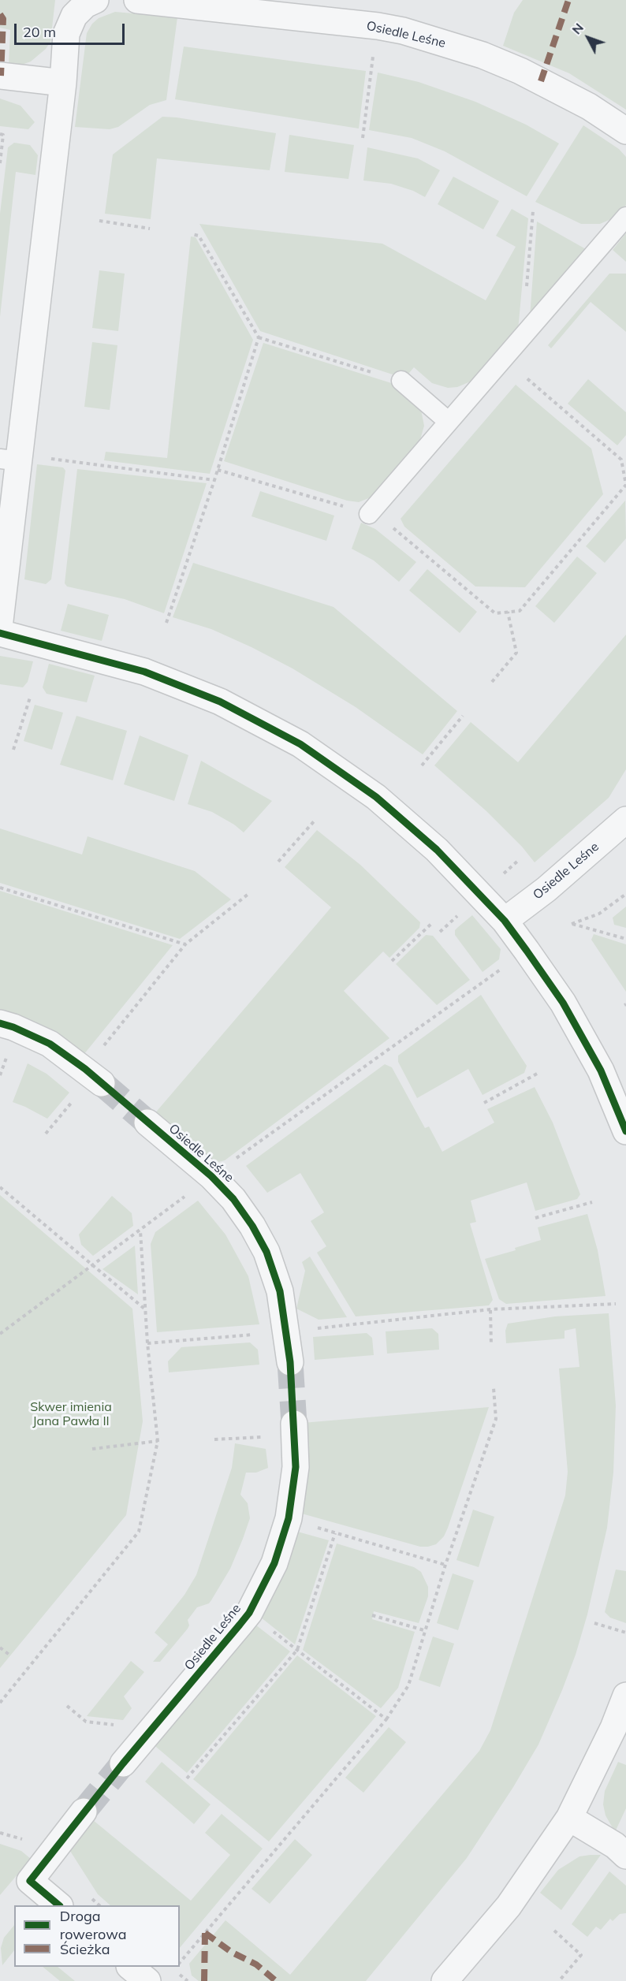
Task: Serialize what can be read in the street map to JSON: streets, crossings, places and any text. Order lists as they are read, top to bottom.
{
  "streets": {
    "street": ["Osiedle Leśne"]
  },
  "parks": ["Skwer imienia Jana Pawła II"],
  "legend": ["Droga rowerowa", "Ścieżka"],
  "scale_bar": "20 m",
  "north": "top left"
}
